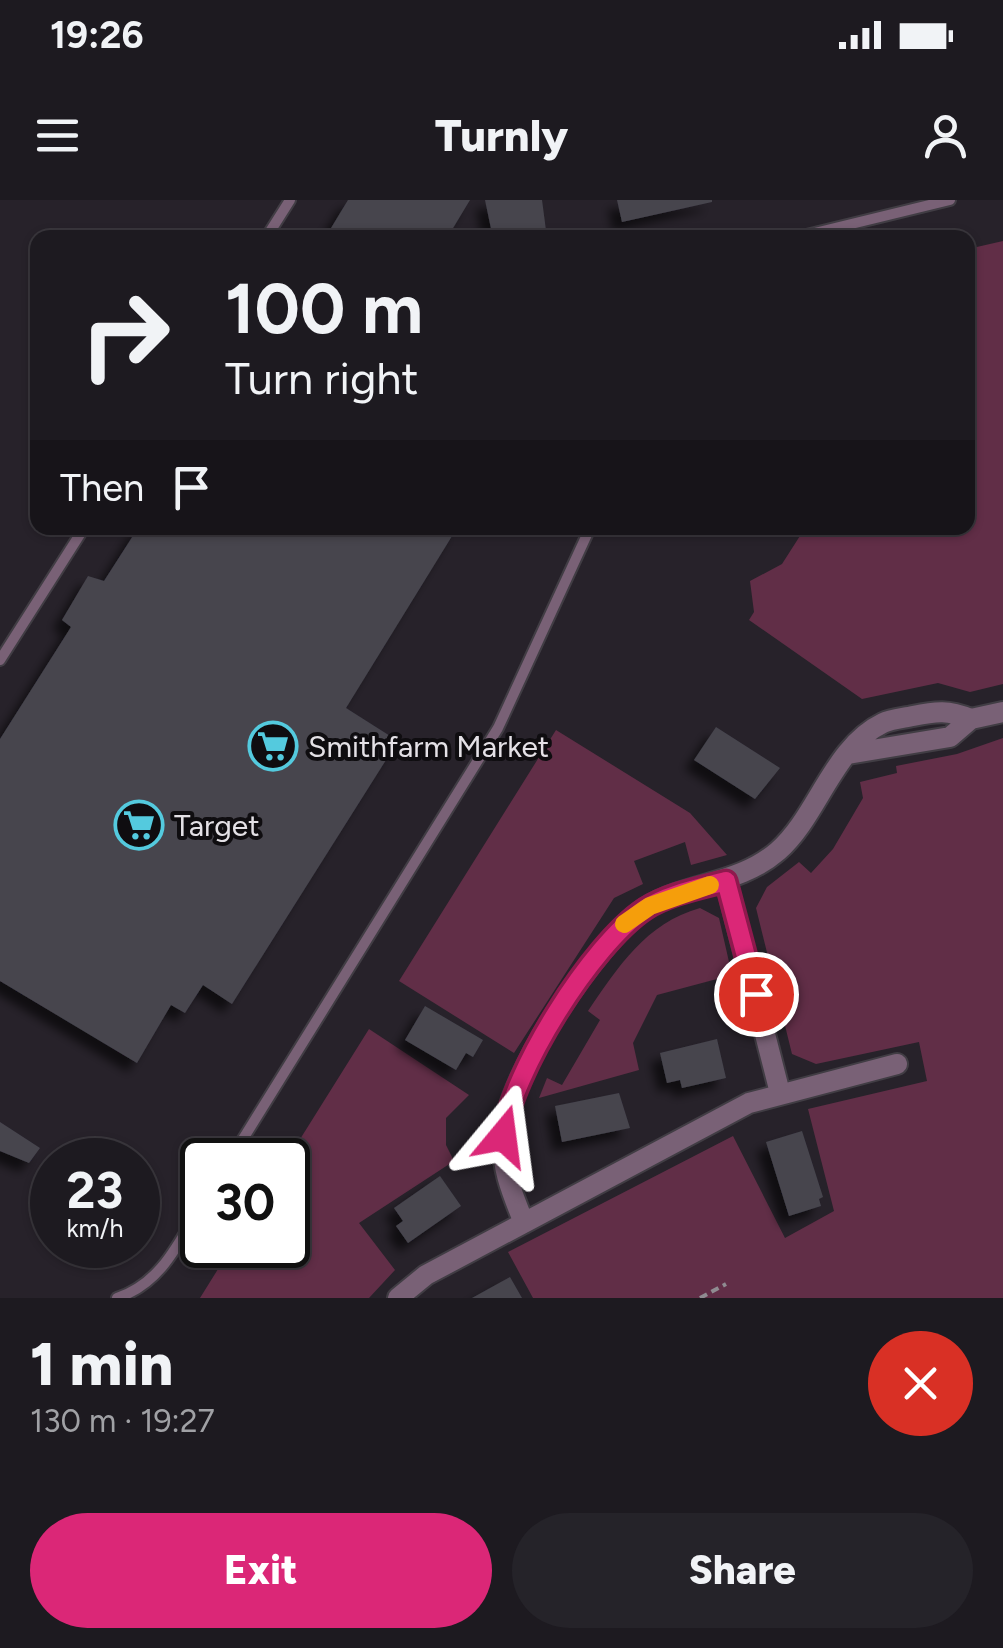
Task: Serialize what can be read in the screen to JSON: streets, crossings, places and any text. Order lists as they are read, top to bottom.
{
  "places": {
    "supermarket": ["Smithfarm Market", "Target"]
  },
  "page": {
    "status": "19:26",
    "header": "Turnly",
    "turn": ["100 m", "Turn right"],
    "then": "Then",
    "speed": "23 km/h",
    "limit": "30",
    "heading": ["1 min", "130 m · 19:27"],
    "buttons": ["Exit", "Share"]
  }
}
